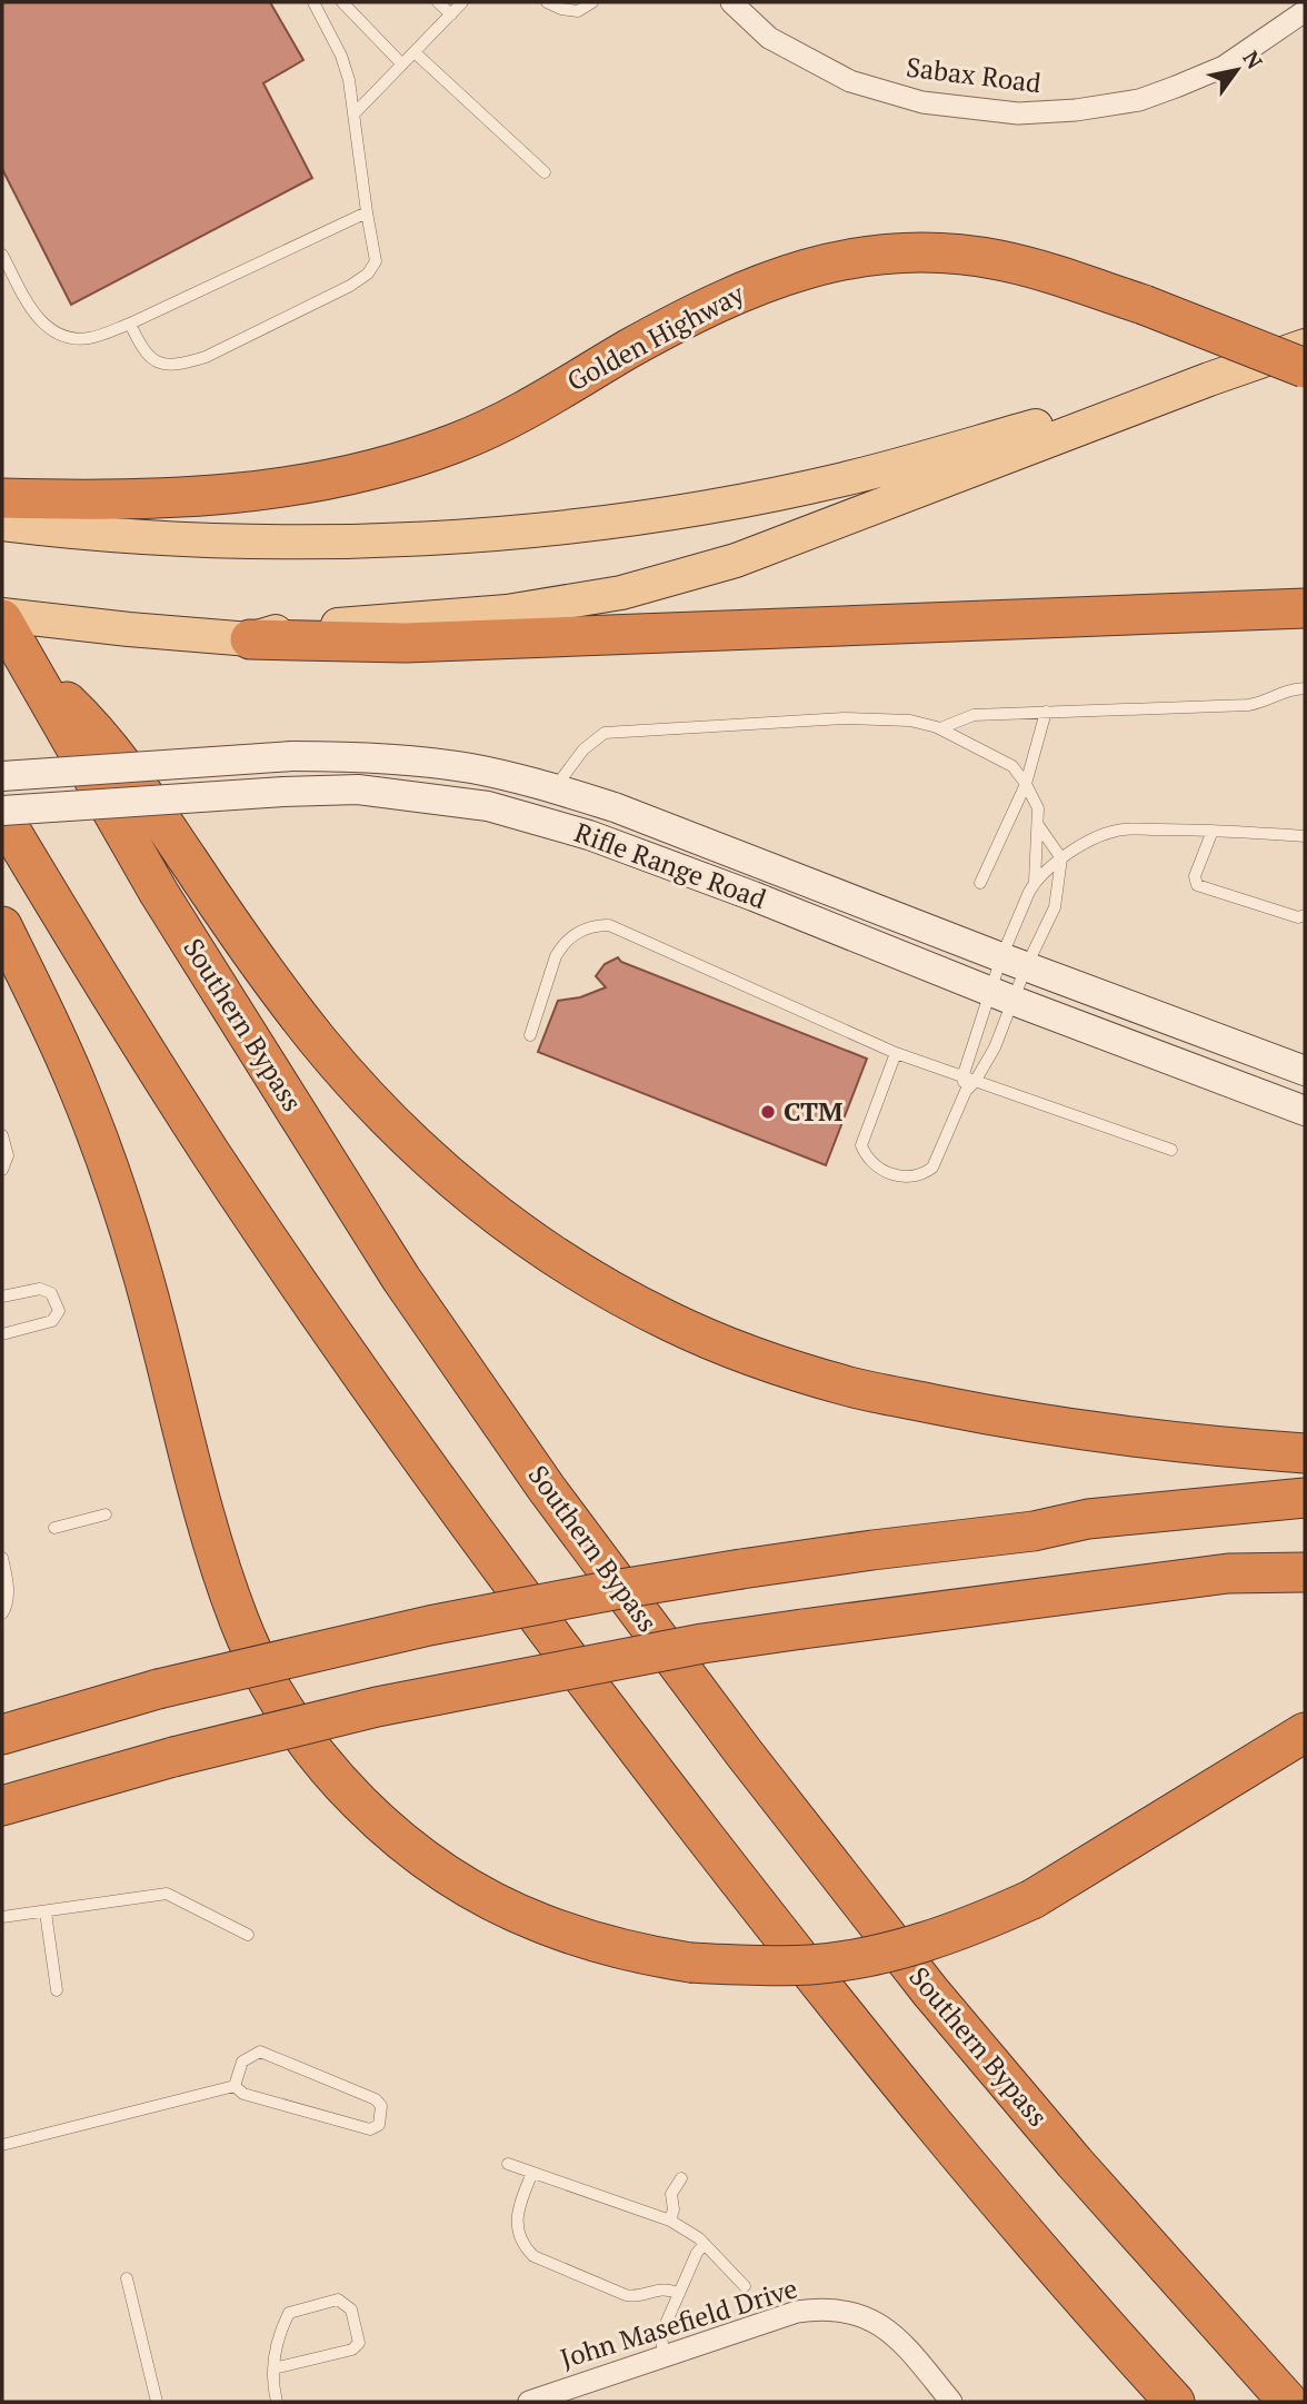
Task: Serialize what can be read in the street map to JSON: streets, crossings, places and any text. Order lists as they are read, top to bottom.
{
  "streets": {
    "highway": ["Golden Highway", "Southern Bypass"],
    "main road": ["Rifle Range Road"],
    "street": ["Sabax Road", "John Masefield Drive"]
  },
  "places": ["CTM"],
  "north": "top right"
}
